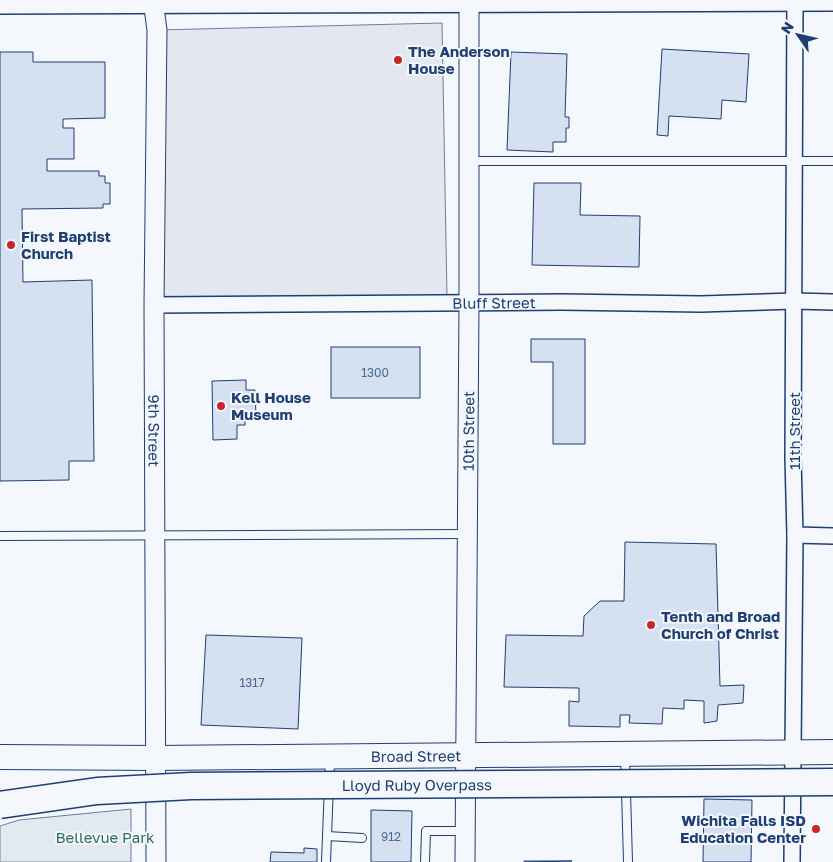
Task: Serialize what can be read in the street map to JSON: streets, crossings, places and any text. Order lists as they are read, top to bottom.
{
  "streets": {
    "highway": ["Lloyd Ruby Overpass"],
    "main road": ["Broad Street"],
    "street": [
      "Bluff Street",
      "9th Street",
      "10th Street",
      "11th Street"
    ]
  },
  "crossings": [
    ["Bluff Street", "9th Street"],
    ["Bluff Street", "10th Street"],
    ["Bluff Street", "11th Street"],
    ["9th Street", "Broad Street"],
    ["10th Street", "Broad Street"],
    ["11th Street", "Broad Street"]
  ],
  "parks": ["Bellevue Park"],
  "places": [
    "The Anderson House",
    "First Baptist Church",
    "Kell House Museum",
    "Tenth and Broad Church of Christ",
    "Wichita Falls ISD Education Center"
  ],
  "house_numbers": ["1300", "1317", "912"],
  "north": "top left"
}
